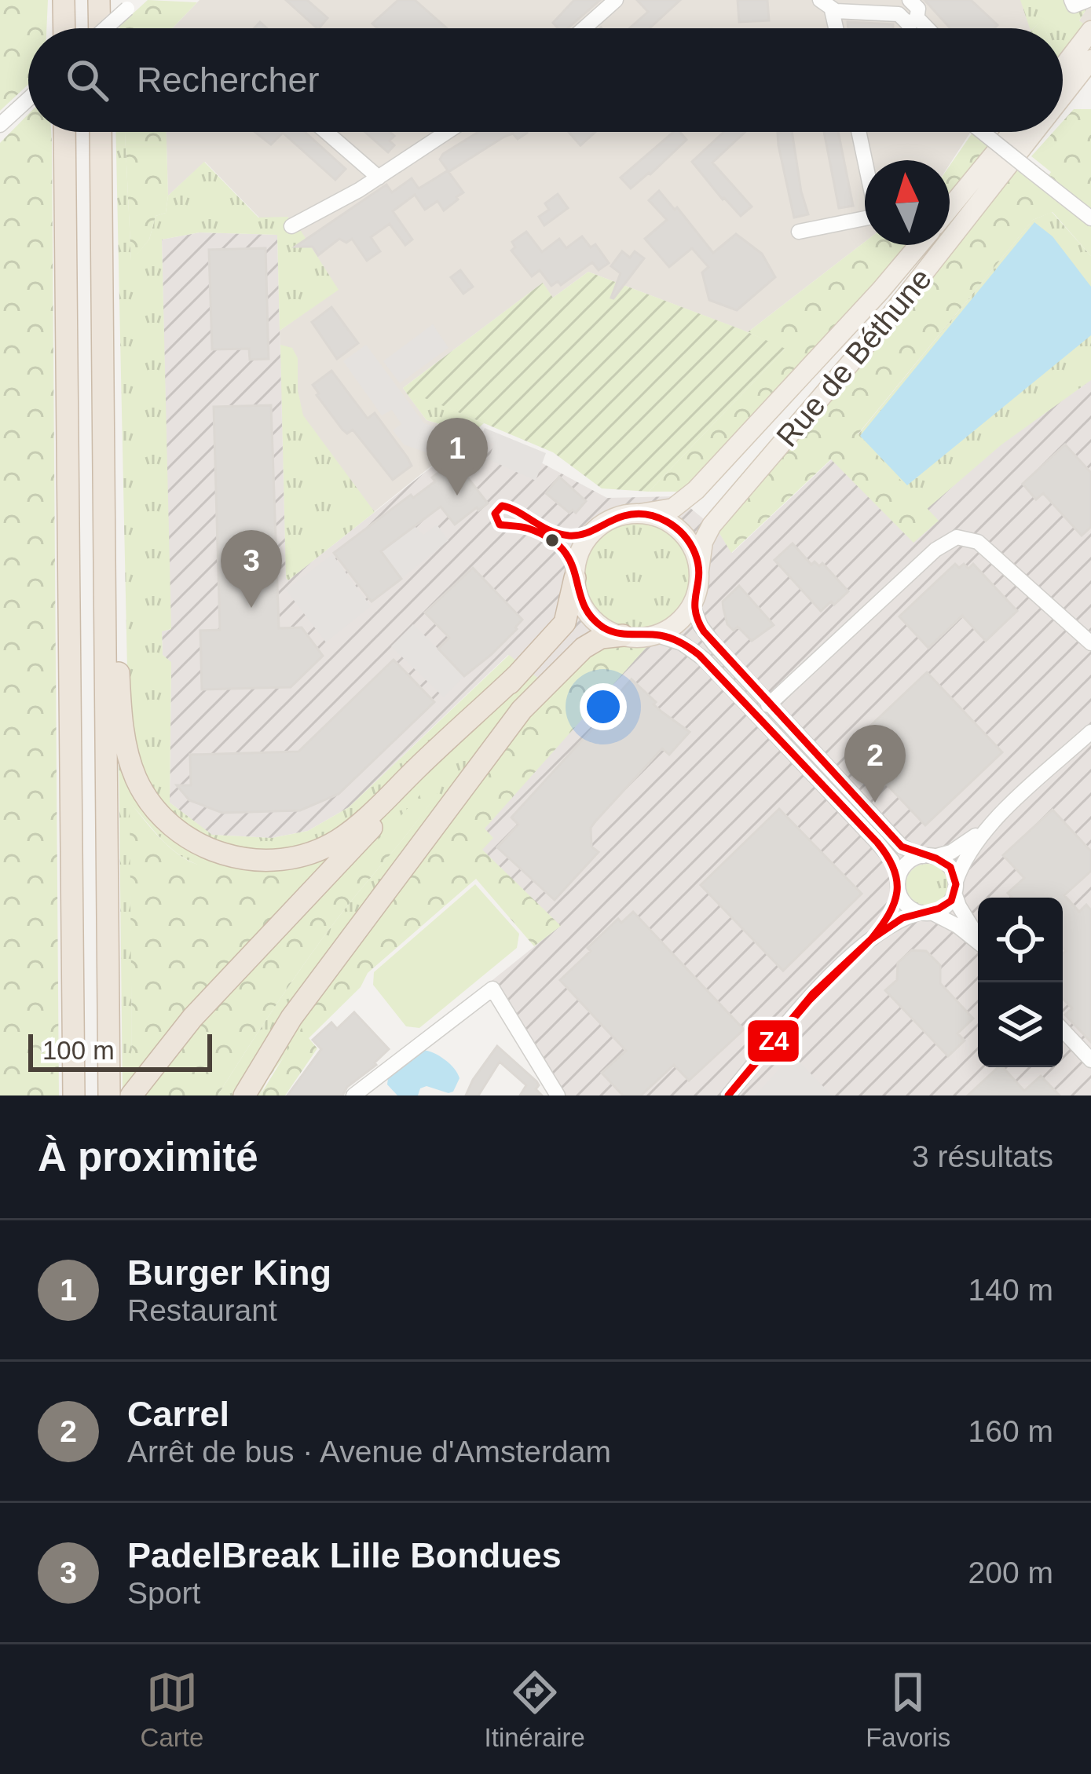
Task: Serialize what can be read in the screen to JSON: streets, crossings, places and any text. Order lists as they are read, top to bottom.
{
  "streets": {
    "main road": ["Rue de Béthune"]
  },
  "lines": ["transit line Z4"],
  "scale_bar": "100 m",
  "north": "top",
  "page": {
    "search": "Rechercher",
    "pins": ["1", "3", "2"],
    "scale": "100 m",
    "heading": ["À proximité", "3 résultats"],
    "list": [
      {
        "mark": "1",
        "name": "Burger King",
        "note": "Restaurant",
        "value": "140 m"
      },
      {
        "mark": "2",
        "name": "Carrel",
        "note": "Arrêt de bus · Avenue d'Amsterdam",
        "value": "160 m"
      },
      {
        "mark": "3",
        "name": "PadelBreak Lille Bondues",
        "note": "Sport",
        "value": "200 m"
      }
    ],
    "nav": ["Carte", "Itinéraire", "Favoris"]
  }
}
